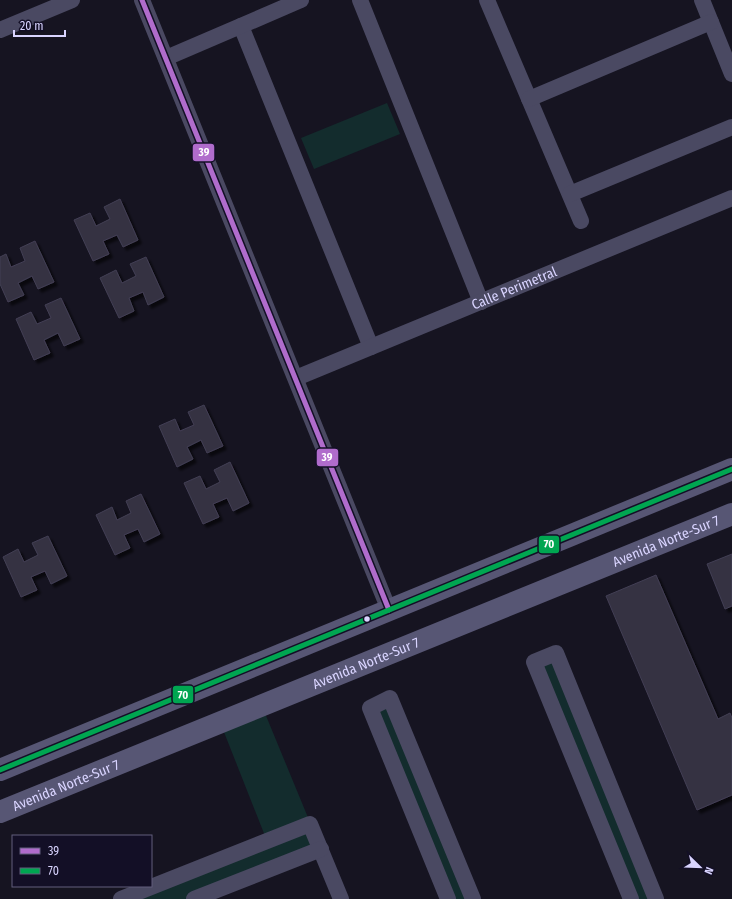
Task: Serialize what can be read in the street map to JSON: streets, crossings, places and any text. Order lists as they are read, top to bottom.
{
  "streets": {
    "main road": ["Avenida Norte-Sur 7"],
    "street": ["Calle Perimetral"]
  },
  "lines": ["transit line 39", "transit line 70"],
  "legend": ["39", "70"],
  "scale_bar": "20 m",
  "north": "bottom right"
}
